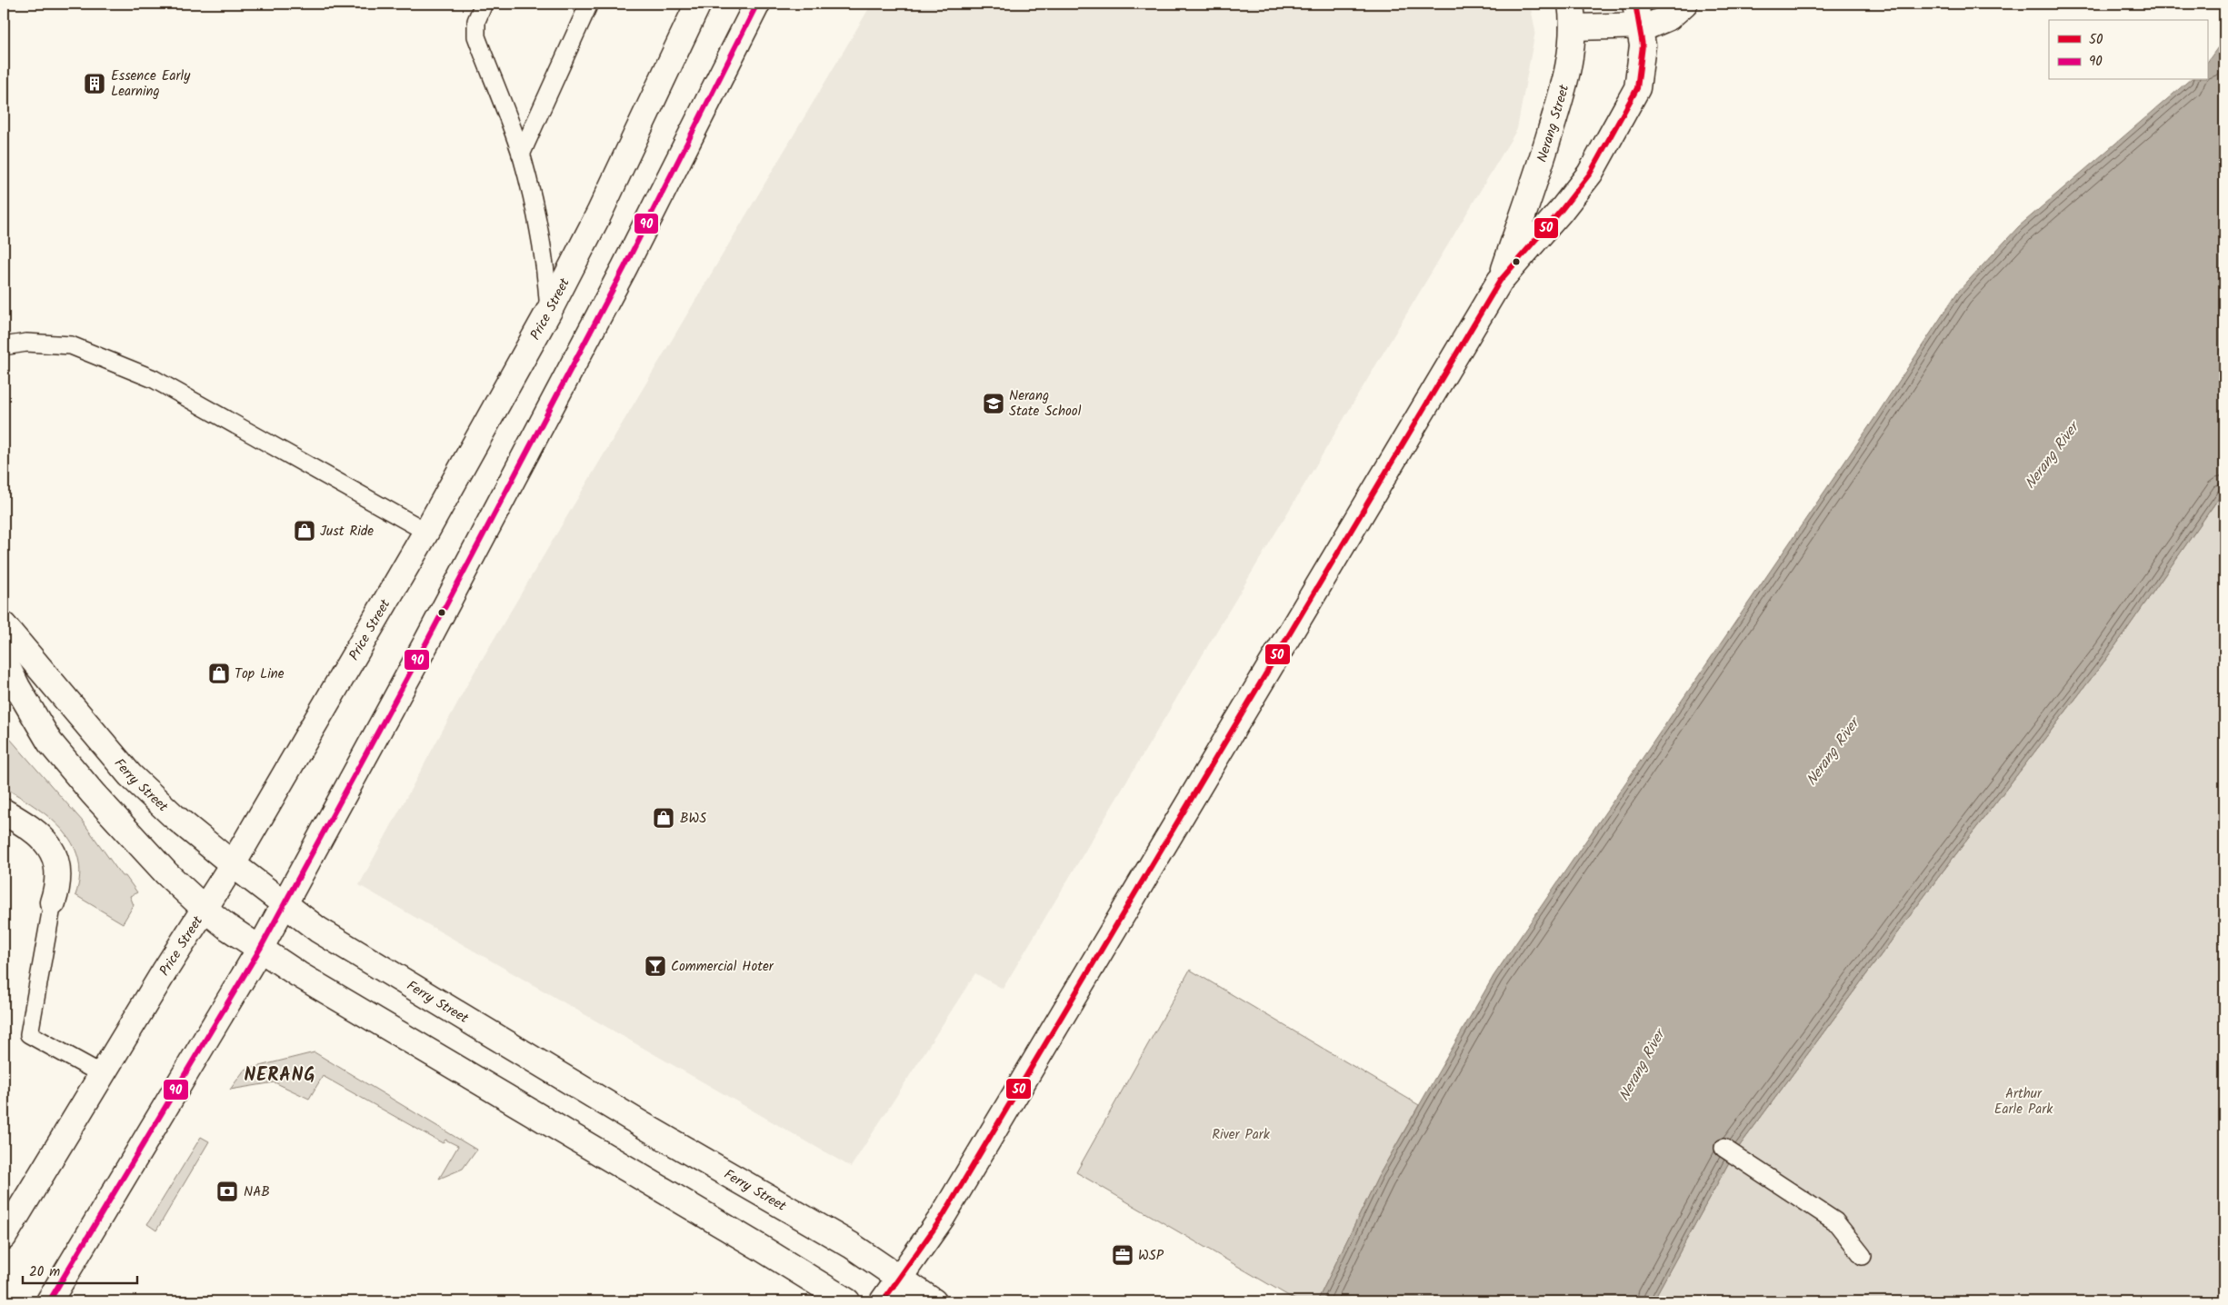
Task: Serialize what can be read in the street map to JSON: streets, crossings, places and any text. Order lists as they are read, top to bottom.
{
  "streets": {
    "main road": ["Nerang Street", "Price Street", "Ferry Street"]
  },
  "crossings": [
    ["Nerang Street", "Ferry Street"],
    ["Price Street", "Ferry Street"]
  ],
  "districts": ["NERANG"],
  "water": ["Nerang River"],
  "parks": ["Arthur Earle Park", "River Park"],
  "places": {
    "building": ["Essence Early Learning"],
    "school or university": ["Nerang State School"],
    "shop": ["Just Ride", "Top Line", "BWS"],
    "bar": ["Commercial Hoter"],
    "bank": ["NAB"],
    "office": ["WSP"]
  },
  "lines": ["transit line 50", "transit line 90"],
  "legend": ["50", "90"],
  "scale_bar": "20 m"
}
